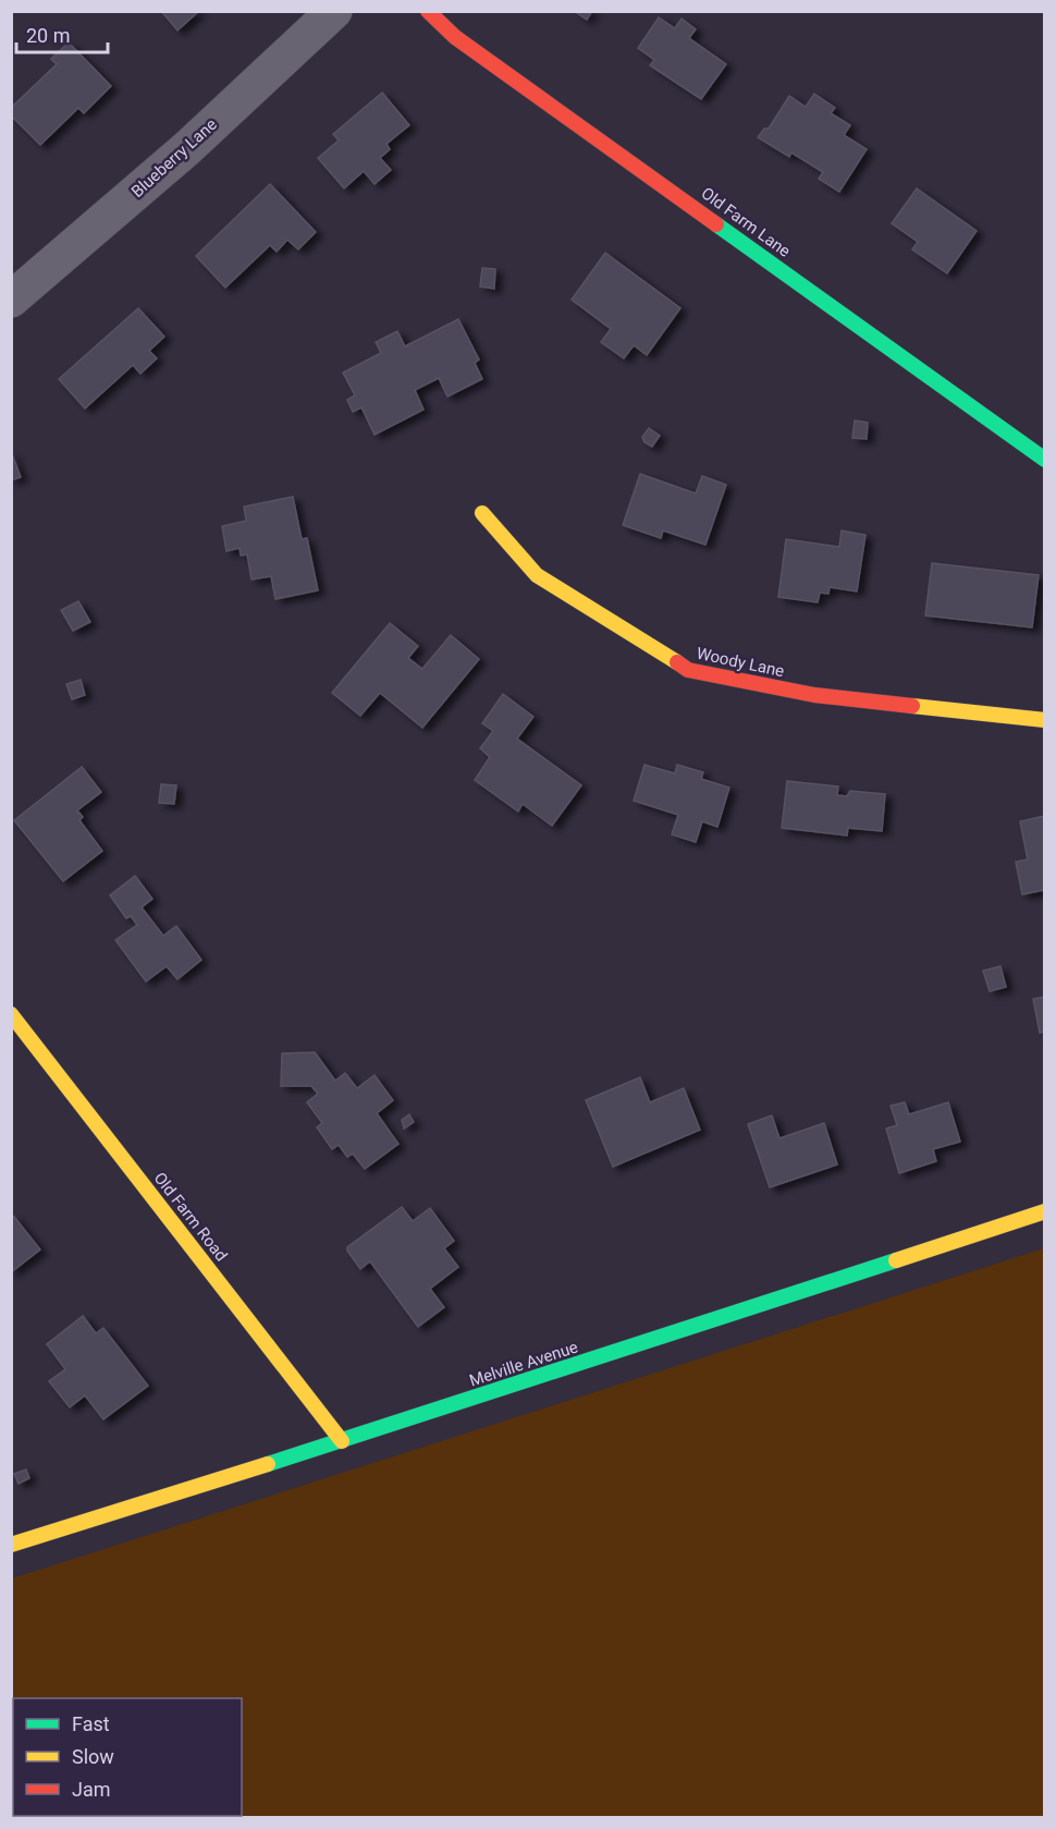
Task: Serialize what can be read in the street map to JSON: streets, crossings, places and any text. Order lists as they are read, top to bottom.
{
  "streets": {
    "street": [
      "Blueberry Lane",
      "Old Farm Lane",
      "Woody Lane",
      "Old Farm Road",
      "Melville Avenue"
    ]
  },
  "crossings": [
    ["Old Farm Road", "Melville Avenue"]
  ],
  "legend": ["Fast", "Slow", "Jam"],
  "scale_bar": "20 m"
}
